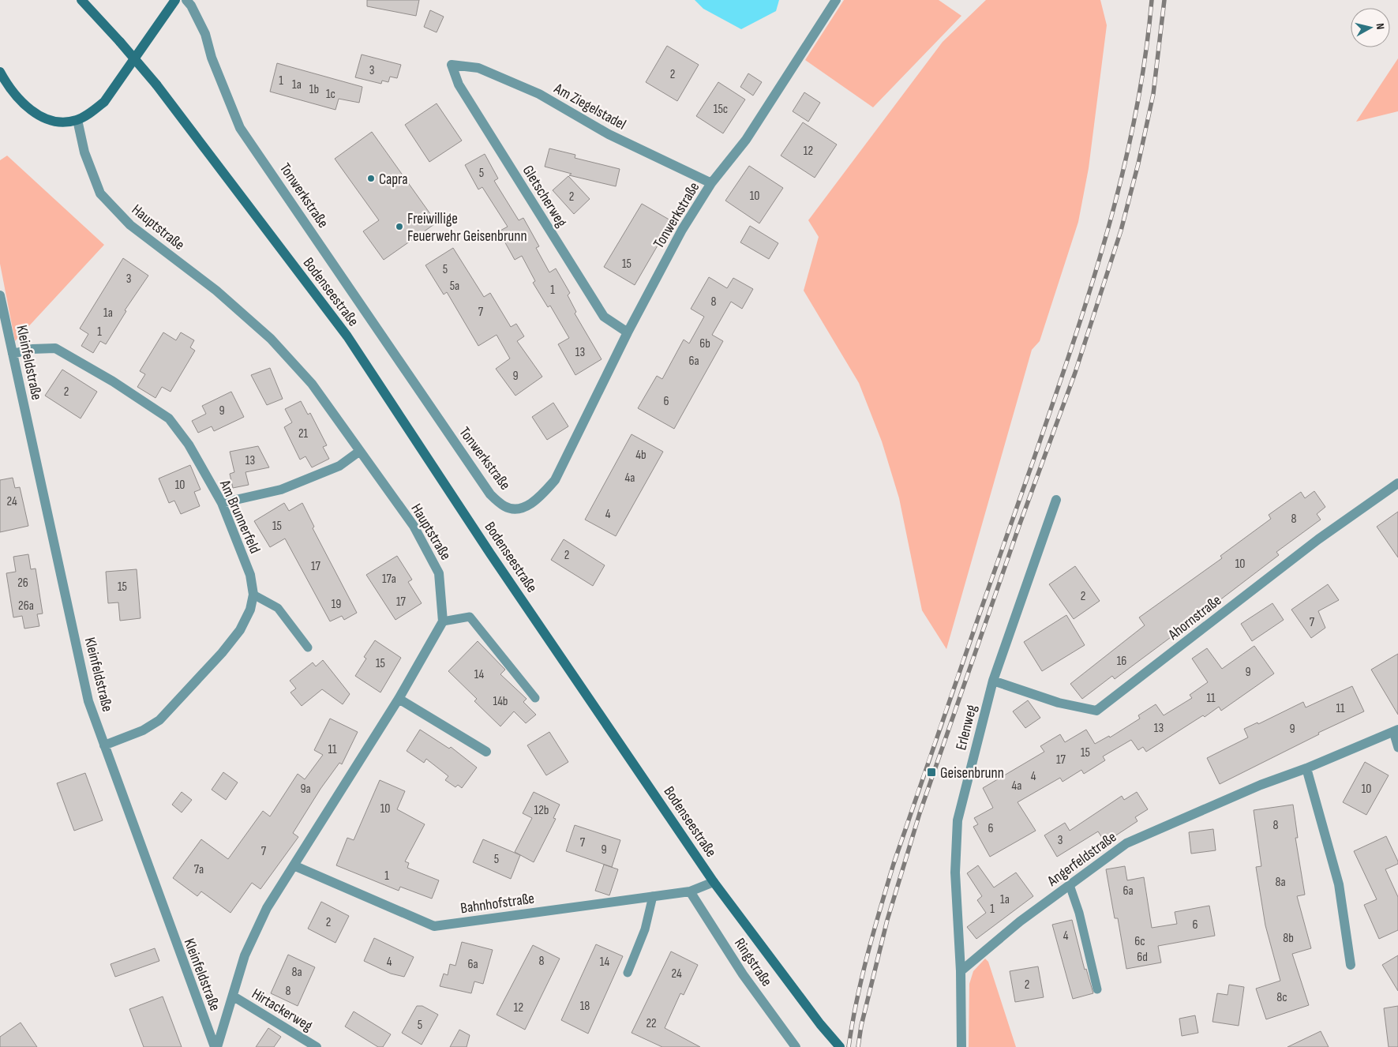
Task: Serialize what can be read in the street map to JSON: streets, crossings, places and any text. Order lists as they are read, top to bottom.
{
  "streets": {
    "main road": ["Bodenseestraße"],
    "street": [
      "Am Ziegelstadel",
      "Tonwerkstraße",
      "Gletscherweg",
      "Hauptstraße",
      "Kleinfeldstraße",
      "Am Brunnerfeld",
      "Ahornstraße",
      "Erlenweg",
      "Angerfeldstraße",
      "Bahnhofstraße",
      "Ringstraße",
      "Hirtackerweg"
    ]
  },
  "crossings": [
    ["Am Ziegelstadel", "Tonwerkstraße"],
    ["Am Ziegelstadel", "Gletscherweg"],
    ["Tonwerkstraße", "Gletscherweg"],
    ["Bodenseestraße", "Bahnhofstraße"],
    ["Kleinfeldstraße", "Am Brunnerfeld"],
    ["Ahornstraße", "Erlenweg"],
    ["Erlenweg", "Angerfeldstraße"],
    ["Bahnhofstraße", "Ringstraße"]
  ],
  "places": {
    "other": ["Capra", "Freiwillige Feuerwehr Geisenbrunn"],
    "transit": ["Geisenbrunn"]
  },
  "house_numbers": [
    "3",
    "2",
    "1",
    "1a",
    "1b",
    "1c",
    "15c",
    "12",
    "5",
    "10",
    "2",
    "15",
    "5",
    "3",
    "5a",
    "1",
    "8",
    "7",
    "1a",
    "1",
    "6b",
    "13",
    "6a",
    "9",
    "2",
    "6",
    "9",
    "21",
    "4b",
    "13",
    "4a",
    "10",
    "24",
    "4",
    "8",
    "15",
    "2",
    "10",
    "17",
    "17a",
    "26",
    "15",
    "2",
    "17",
    "19",
    "26a",
    "7",
    "16",
    "15",
    "9",
    "14",
    "11",
    "14b",
    "11",
    "13",
    "9",
    "11",
    "15",
    "17",
    "4",
    "4a",
    "9a",
    "10",
    "10",
    "12b",
    "8",
    "6",
    "3",
    "7",
    "9",
    "7",
    "5",
    "7a",
    "1",
    "8a",
    "6a",
    "1a",
    "1",
    "2",
    "6",
    "4",
    "8b",
    "6c",
    "6d",
    "8",
    "4",
    "14",
    "6a",
    "8a",
    "24",
    "2",
    "8",
    "8c",
    "18",
    "12",
    "22",
    "5"
  ],
  "north": "right"
}
